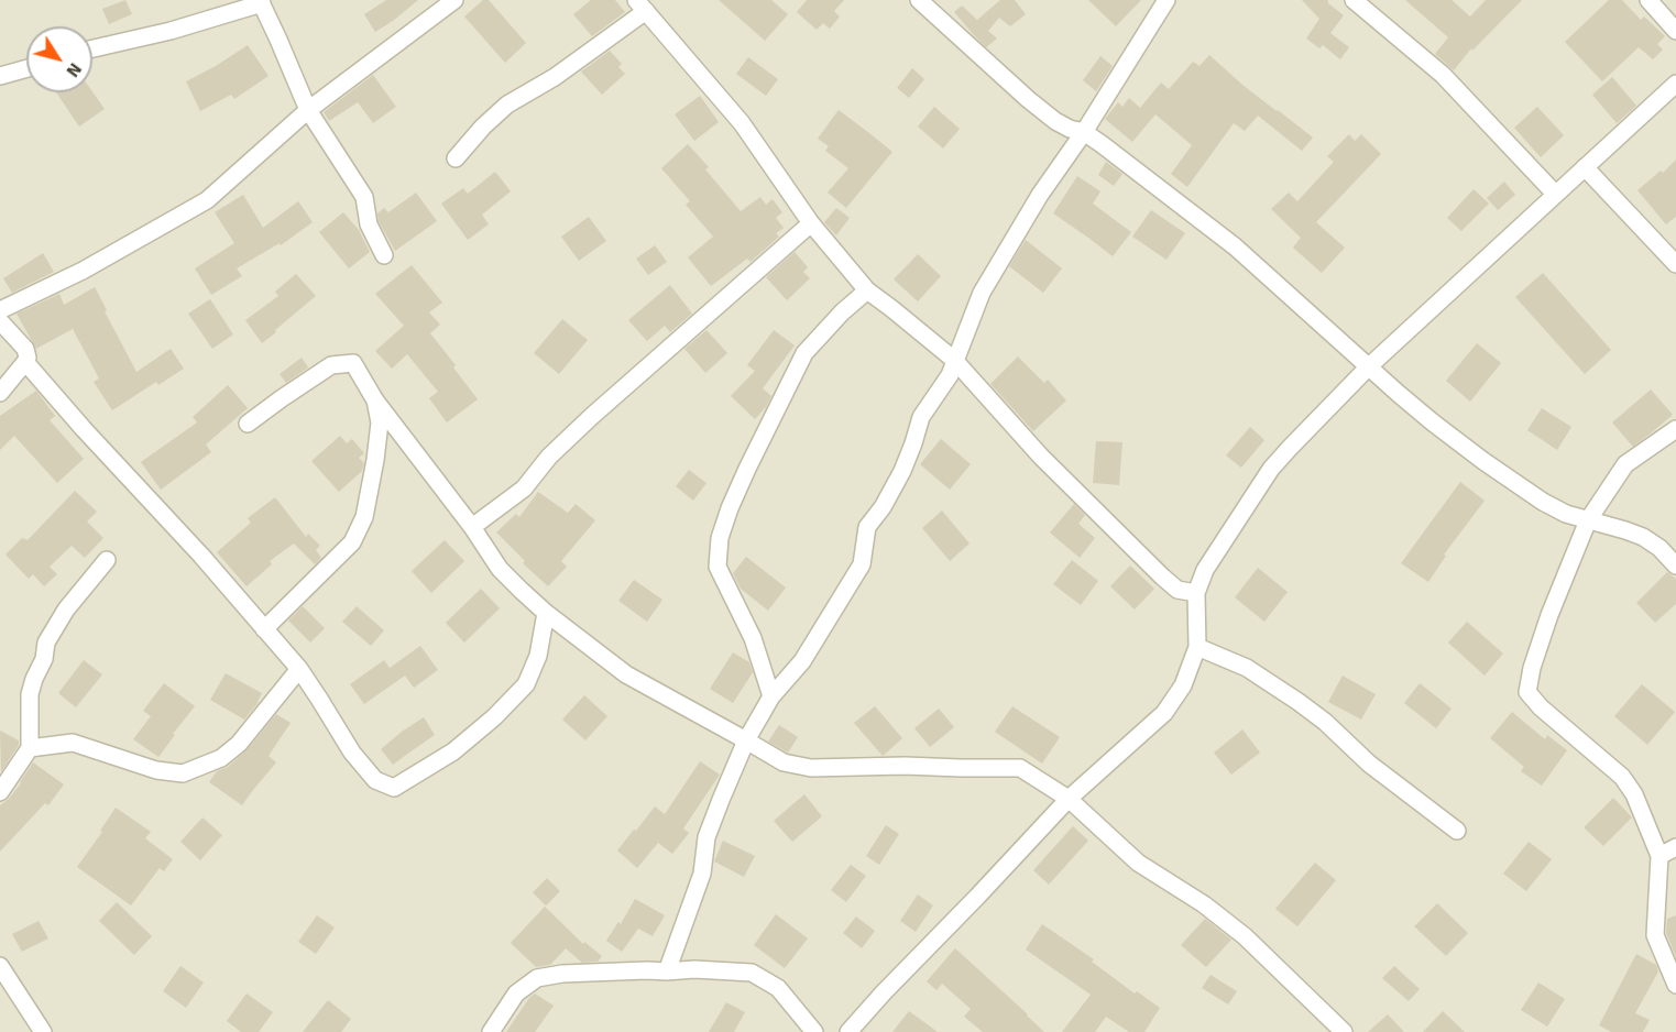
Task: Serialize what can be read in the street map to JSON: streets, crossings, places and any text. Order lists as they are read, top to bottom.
{
  "north": "bottom right"
}
